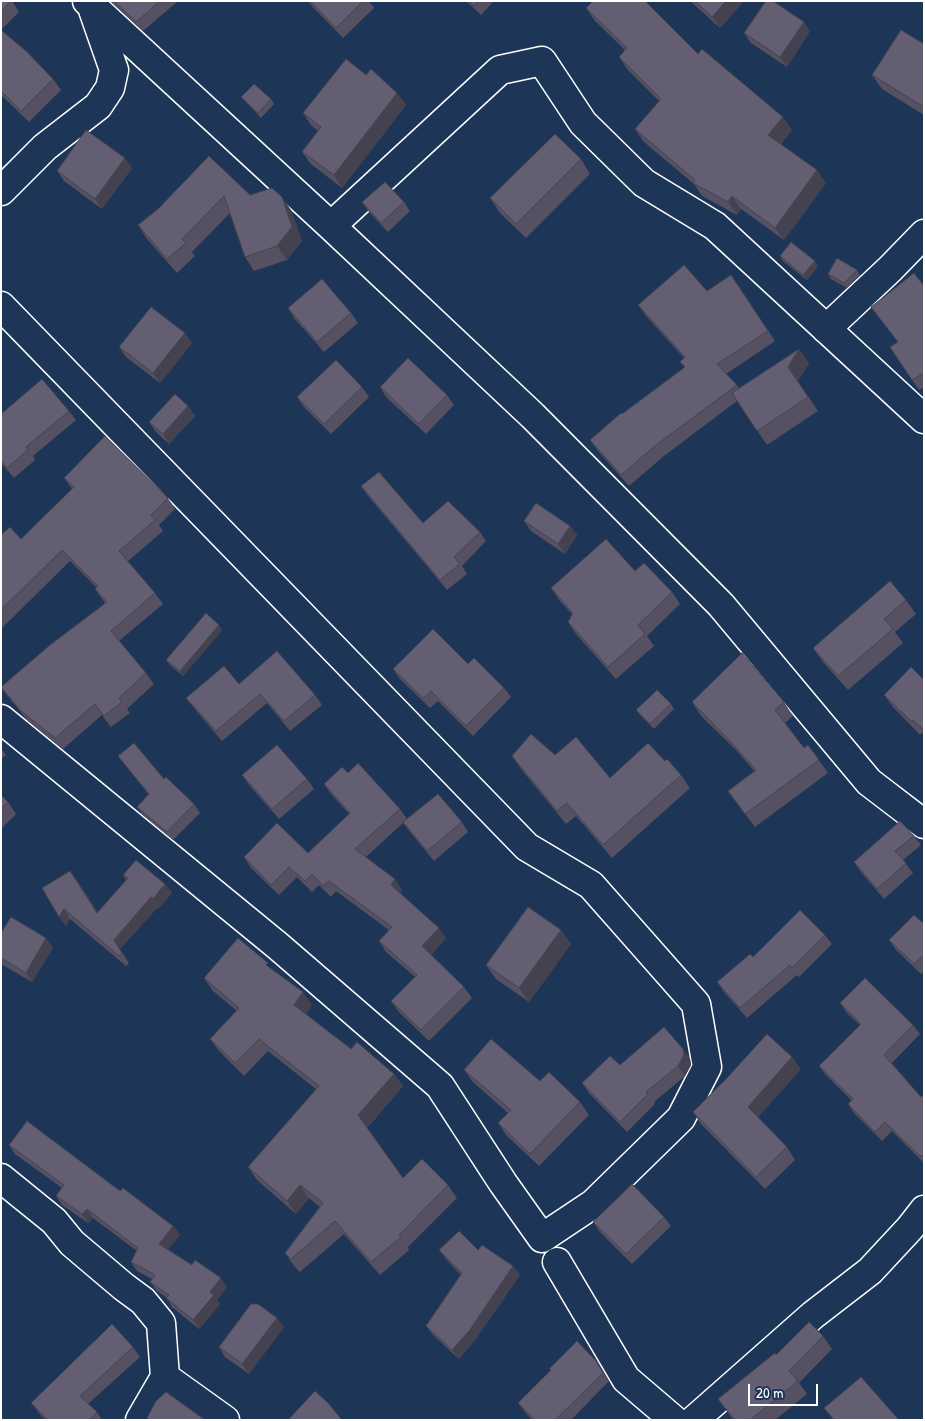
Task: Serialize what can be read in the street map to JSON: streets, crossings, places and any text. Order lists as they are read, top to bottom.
{
  "scale_bar": "20 m"
}
